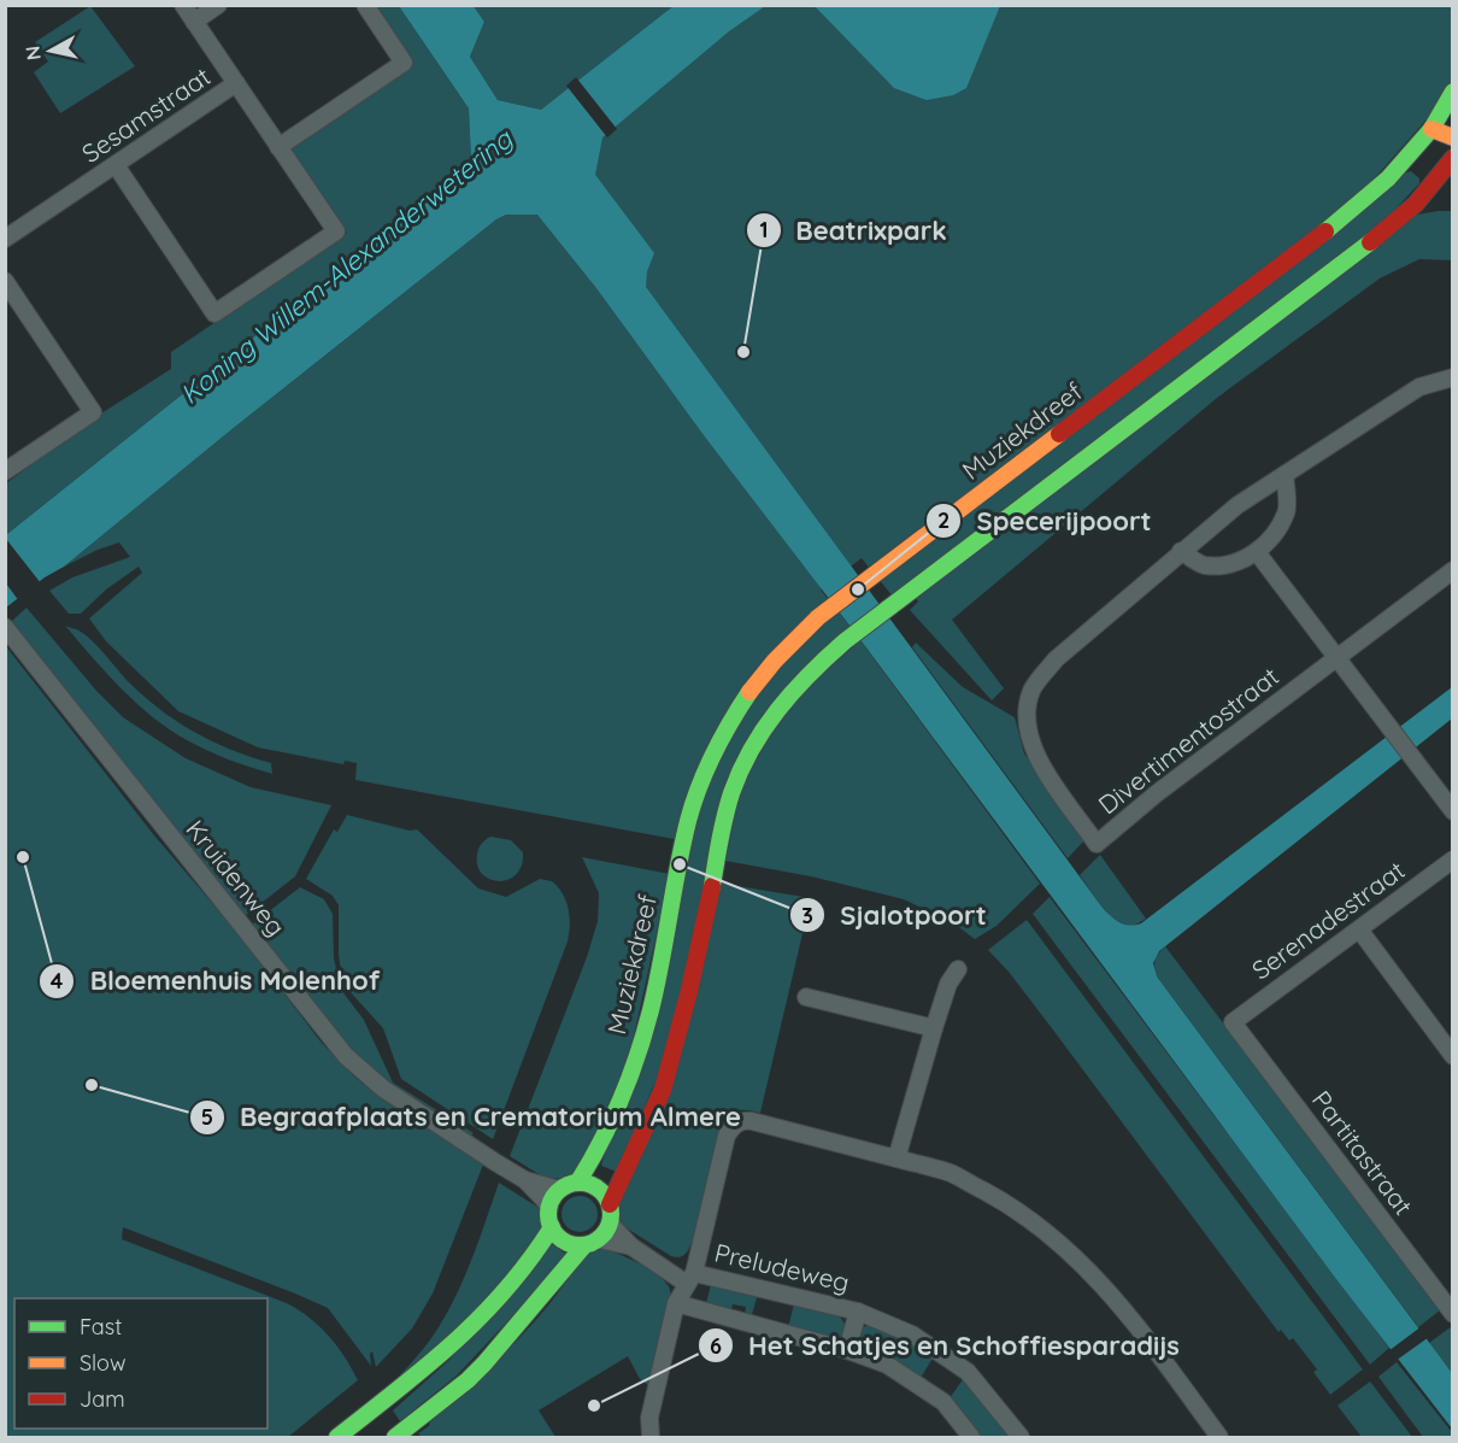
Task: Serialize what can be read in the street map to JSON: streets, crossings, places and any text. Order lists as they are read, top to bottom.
{
  "streets": {
    "main road": ["Muziekdreef"],
    "street": [
      "Sesamstraat",
      "Divertimentostraat",
      "Kruidenweg",
      "Serenadestraat",
      "Partitastraat",
      "Preludeweg"
    ]
  },
  "crossings": [
    ["Muziekdreef", "Kruidenweg"],
    ["Muziekdreef", "Preludeweg"],
    ["Kruidenweg", "Preludeweg"],
    ["Serenadestraat", "Partitastraat"]
  ],
  "water": ["Koning Willem-Alexanderwetering"],
  "places": [
    "Beatrixpark",
    "Specerijpoort",
    "Bloemenhuis Molenhof",
    "Sjalotpoort",
    "Begraafplaats en Crematorium Almere",
    "Het Schatjes en Schoffiesparadijs"
  ],
  "legend": ["Fast", "Slow", "Jam"],
  "north": "left"
}
